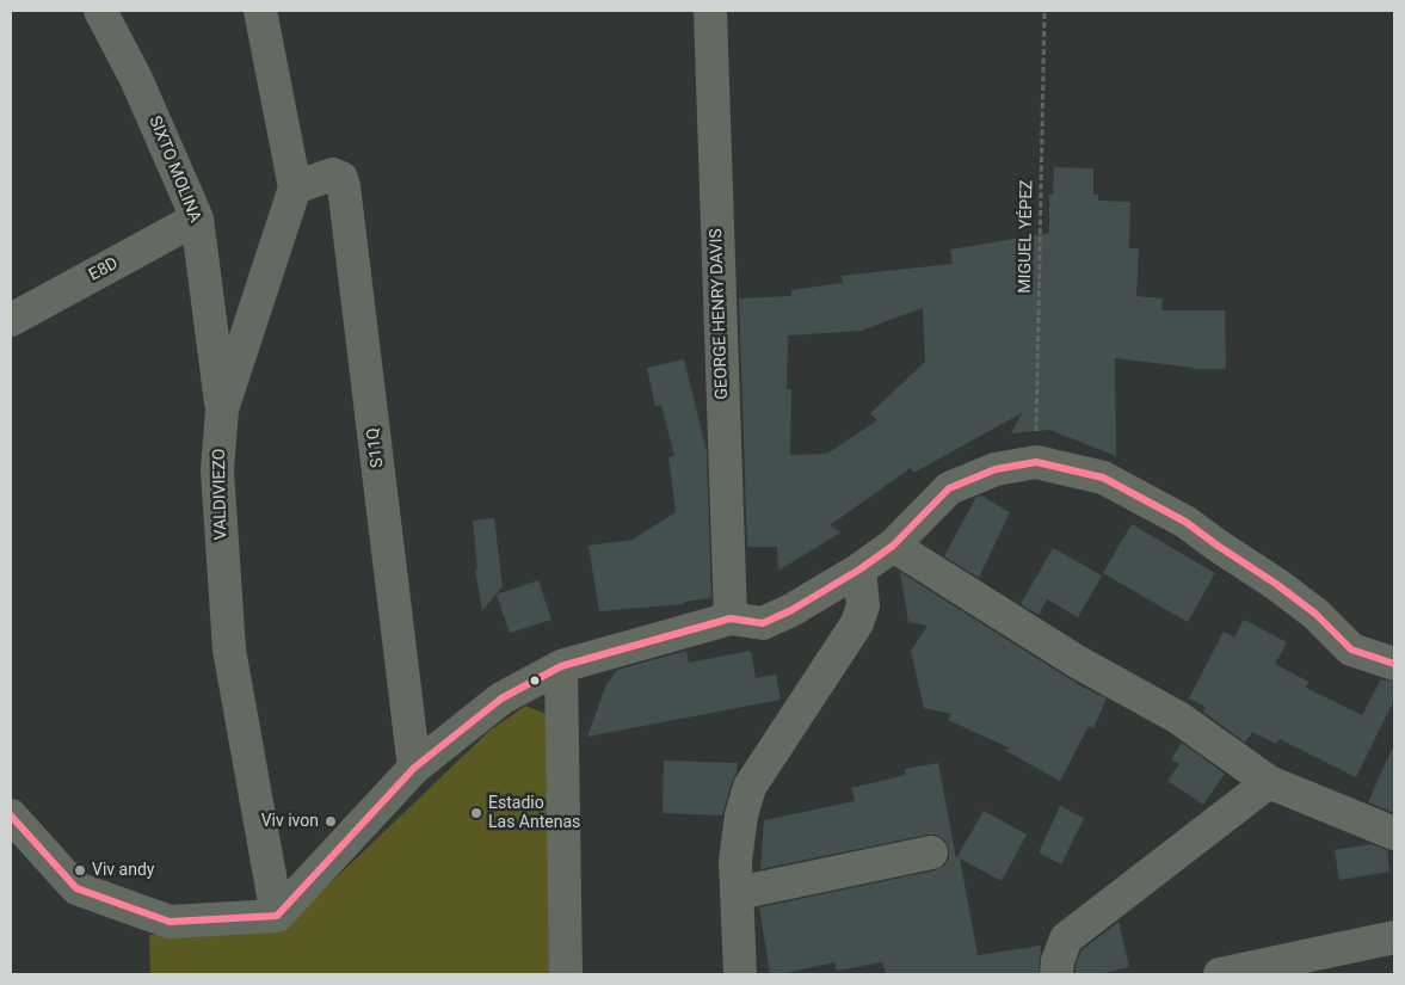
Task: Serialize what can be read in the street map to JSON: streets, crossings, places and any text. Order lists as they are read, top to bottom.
{
  "streets": {
    "street": [
      "SIXTO MOLINA",
      "E8D",
      "GEORGE HENRY DAVIS",
      "S11Q",
      "VALDIVIEZO"
    ],
    "path": ["MIGUEL YÉPEZ"]
  },
  "crossings": [
    ["SIXTO MOLINA", "E8D"],
    ["SIXTO MOLINA", "VALDIVIEZO"],
    ["S11Q", "VALDIVIEZO"]
  ],
  "places": ["Estadio Las Antenas", "Viv ivon", "Viv andy"]
}
